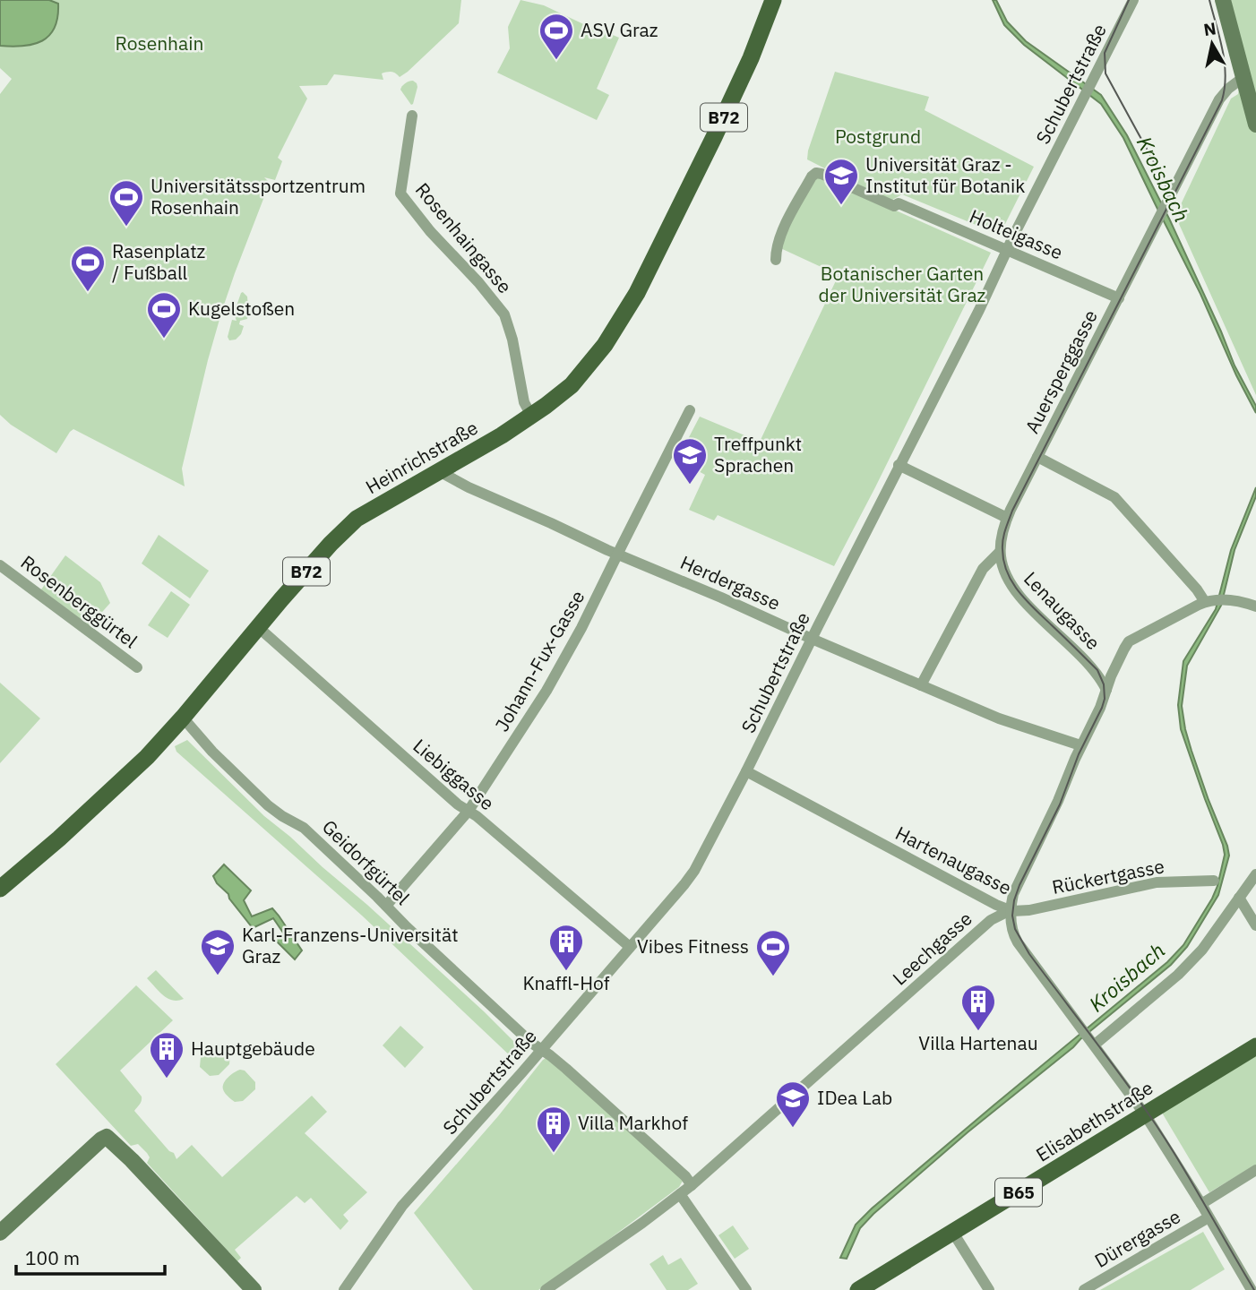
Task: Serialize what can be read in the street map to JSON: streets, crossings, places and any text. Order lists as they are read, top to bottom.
{
  "streets": {
    "main road": [
      "B72",
      "Heinrichstraße",
      "Elisabethstraße",
      "B65"
    ],
    "street": [
      "Schubertstraße",
      "Holteigasse",
      "Rosenhaingasse",
      "Auersperggasse",
      "Herdergasse",
      "Rosenberggürtel",
      "Lenaugasse",
      "Johann-Fux-Gasse",
      "Liebiggasse",
      "Hartenaugasse",
      "Geidorfgürtel",
      "Rückertgasse",
      "Leechgasse",
      "Dürergasse"
    ]
  },
  "crossings": [
    ["Schubertstraße", "Holteigasse"],
    ["Schubertstraße", "Herdergasse"],
    ["Schubertstraße", "Liebiggasse"],
    ["Schubertstraße", "Hartenaugasse"],
    ["Schubertstraße", "Geidorfgürtel"],
    ["Holteigasse", "Auersperggasse"],
    ["Rosenhaingasse", "Heinrichstraße"],
    ["Auersperggasse", "Herdergasse"],
    ["Auersperggasse", "Lenaugasse"],
    ["Heinrichstraße", "Herdergasse"],
    ["Heinrichstraße", "Liebiggasse"],
    ["Heinrichstraße", "Geidorfgürtel"],
    ["Herdergasse", "Johann-Fux-Gasse"],
    ["Johann-Fux-Gasse", "Liebiggasse"],
    ["Johann-Fux-Gasse", "Geidorfgürtel"],
    ["Hartenaugasse", "Rückertgasse"],
    ["Hartenaugasse", "Leechgasse"],
    ["Hartenaugasse", "Elisabethstraße"],
    ["Hartenaugasse", "Dürergasse"],
    ["Geidorfgürtel", "Leechgasse"],
    ["Rückertgasse", "Leechgasse"]
  ],
  "water": ["Kroisbach"],
  "parks": ["Rosenhain", "Postgrund", "Botanischer Garten der Universität Graz"],
  "places": {
    "sports": [
      "ASV Graz",
      "Universitätssportzentrum Rosenhain",
      "Rasenplatz / Fußball",
      "Kugelstoßen",
      "Vibes Fitness"
    ],
    "school or university": [
      "Universität Graz - Institut für Botanik",
      "Treffpunkt Sprachen",
      "Karl-Franzens-Universität Graz",
      "IDea Lab"
    ],
    "building": [
      "Knaffl-Hof",
      "Villa Hartenau",
      "Hauptgebäude",
      "Villa Markhof"
    ]
  },
  "scale_bar": "100 m",
  "north": "top"
}
